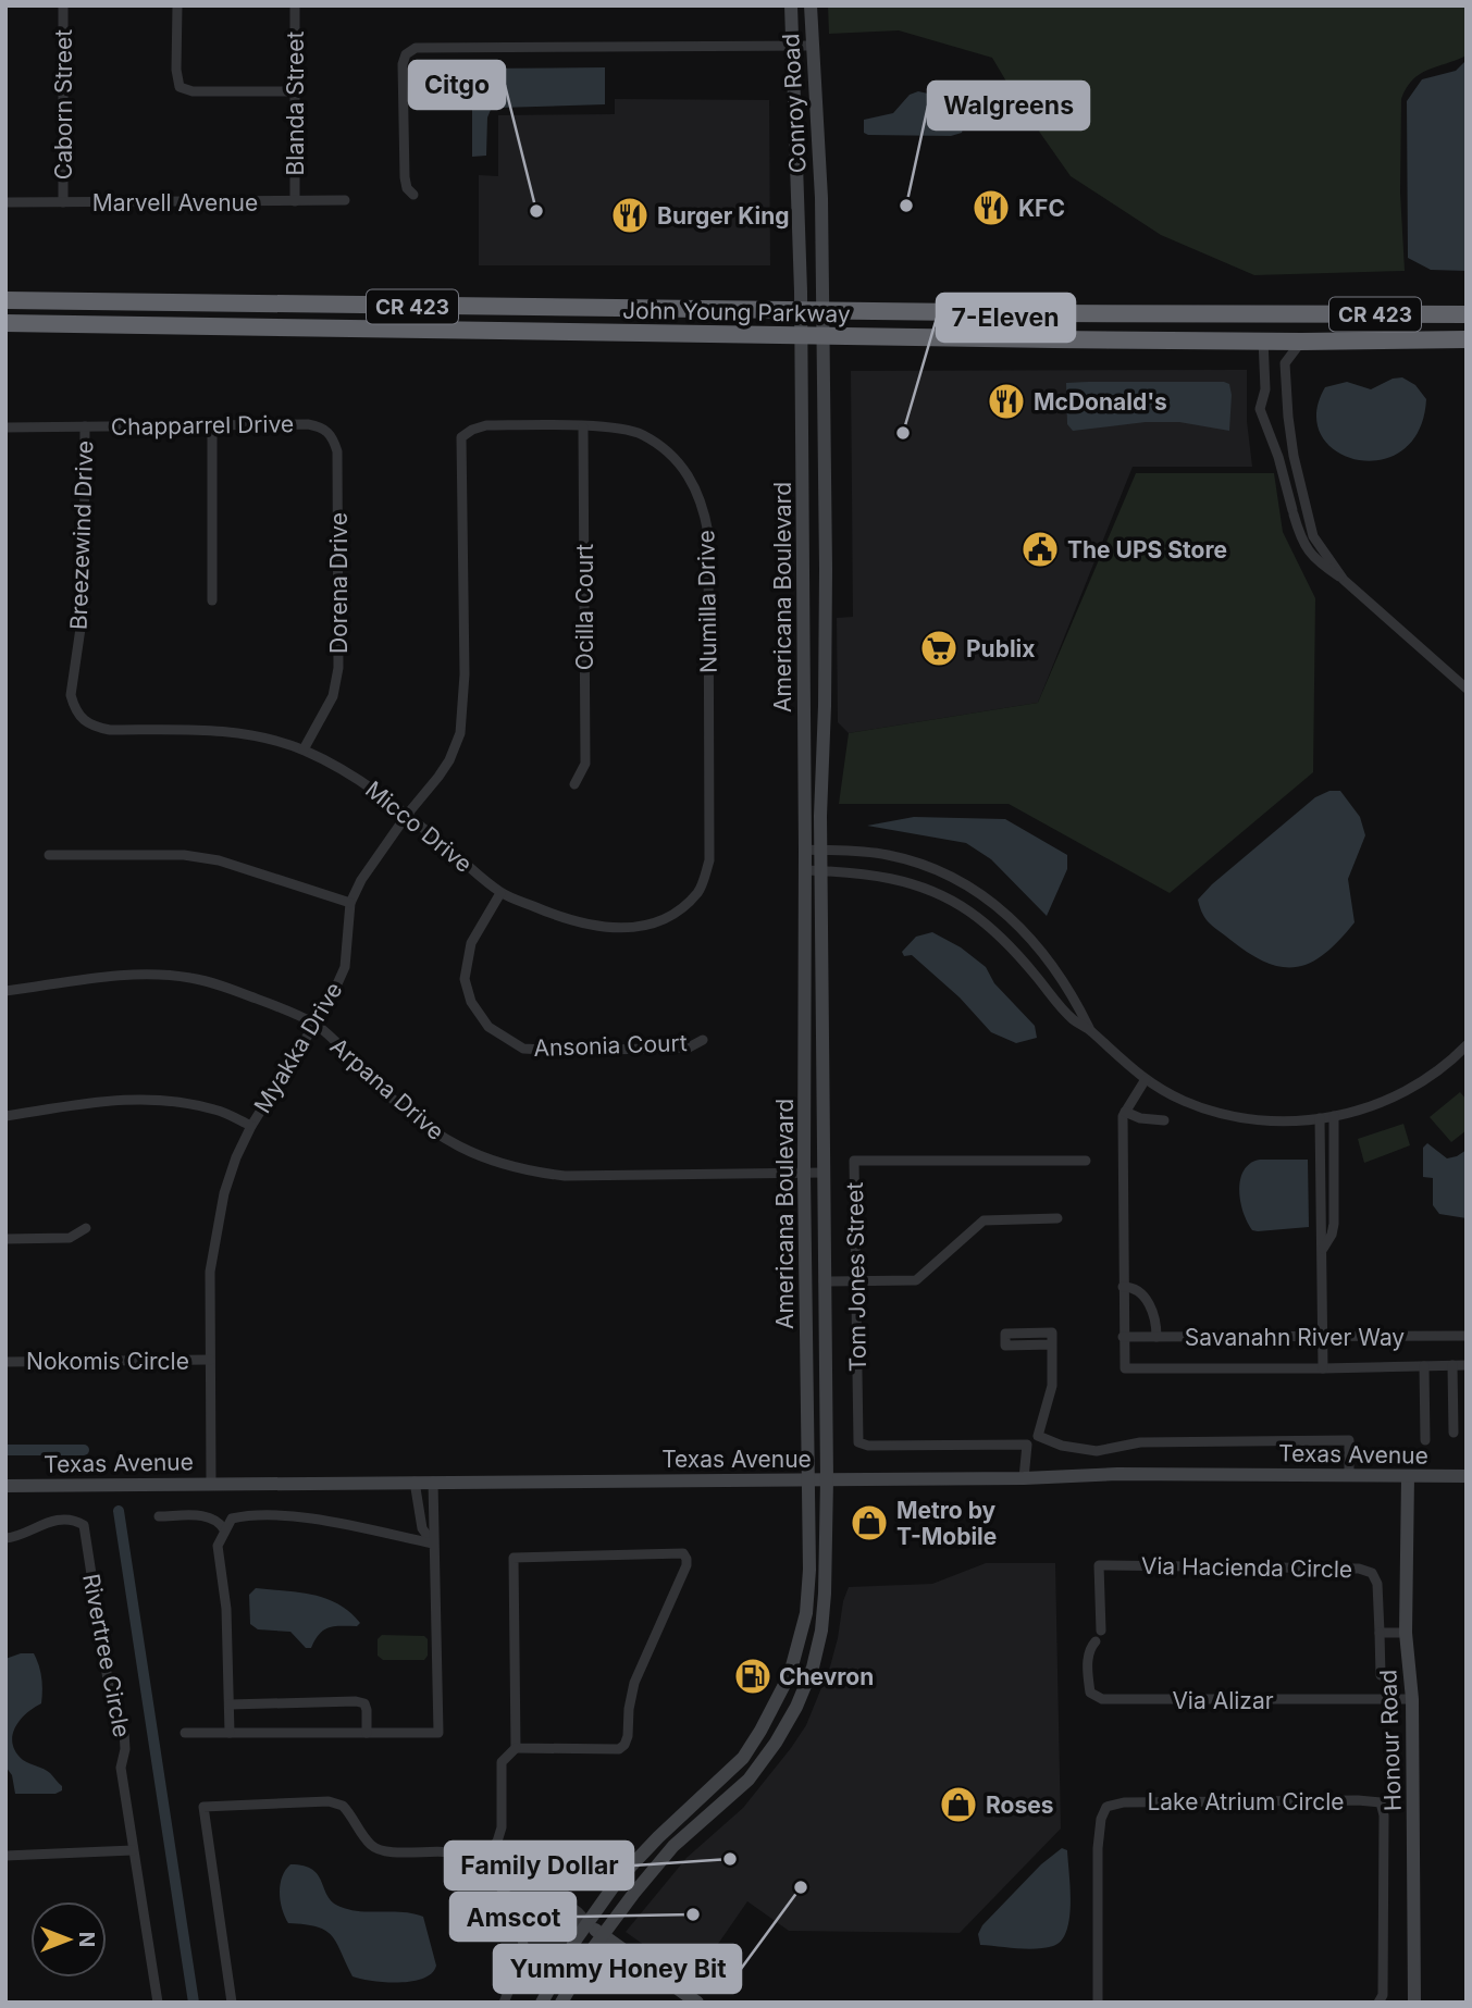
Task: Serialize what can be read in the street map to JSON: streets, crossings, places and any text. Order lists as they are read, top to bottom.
{
  "streets": {
    "highway": ["CR 423", "John Young Parkway"],
    "main road": [
      "Conroy Road",
      "Americana Boulevard",
      "Texas Avenue",
      "Honour Road"
    ],
    "street": [
      "Blanda Street",
      "Caborn Street",
      "Marvell Avenue",
      "Chapparrel Drive",
      "Breezewind Drive",
      "Dorena Drive",
      "Numilla Drive",
      "Ocilla Court",
      "Micco Drive",
      "Ansonia Court",
      "Myakka Drive",
      "Arpana Drive",
      "Tom Jones Street",
      "Savanahn River Way",
      "Nokomis Circle",
      "Via Hacienda Circle",
      "Rivertree Circle",
      "Via Alizar",
      "Lake Atrium Circle"
    ]
  },
  "crossings": [
    ["Blanda Street", "Marvell Avenue"],
    ["Conroy Road", "John Young Parkway"],
    ["Conroy Road", "Americana Boulevard"],
    ["Caborn Street", "Marvell Avenue"],
    ["John Young Parkway", "Americana Boulevard"],
    ["Chapparrel Drive", "Breezewind Drive"],
    ["Chapparrel Drive", "Dorena Drive"],
    ["Breezewind Drive", "Micco Drive"],
    ["Dorena Drive", "Micco Drive"],
    ["Americana Boulevard", "Arpana Drive"],
    ["Americana Boulevard", "Texas Avenue"],
    ["Numilla Drive", "Ocilla Court"],
    ["Numilla Drive", "Micco Drive"],
    ["Numilla Drive", "Myakka Drive"],
    ["Micco Drive", "Ansonia Court"],
    ["Micco Drive", "Myakka Drive"],
    ["Myakka Drive", "Arpana Drive"],
    ["Myakka Drive", "Nokomis Circle"],
    ["Myakka Drive", "Texas Avenue"],
    ["Tom Jones Street", "Texas Avenue"],
    ["Texas Avenue", "Honour Road"],
    ["Via Alizar", "Honour Road"]
  ],
  "places": {
    "other": [
      "Walgreens",
      "Citgo",
      "7-Eleven",
      "Family Dollar",
      "Yummy Honey Bit",
      "Amscot"
    ],
    "restaurant": ["KFC", "Burger King", "McDonald's"],
    "public building": ["The UPS Store"],
    "supermarket": ["Publix"],
    "shop": ["Metro by T-Mobile", "Roses"],
    "fuel station": ["Chevron"]
  },
  "north": "right"
}
